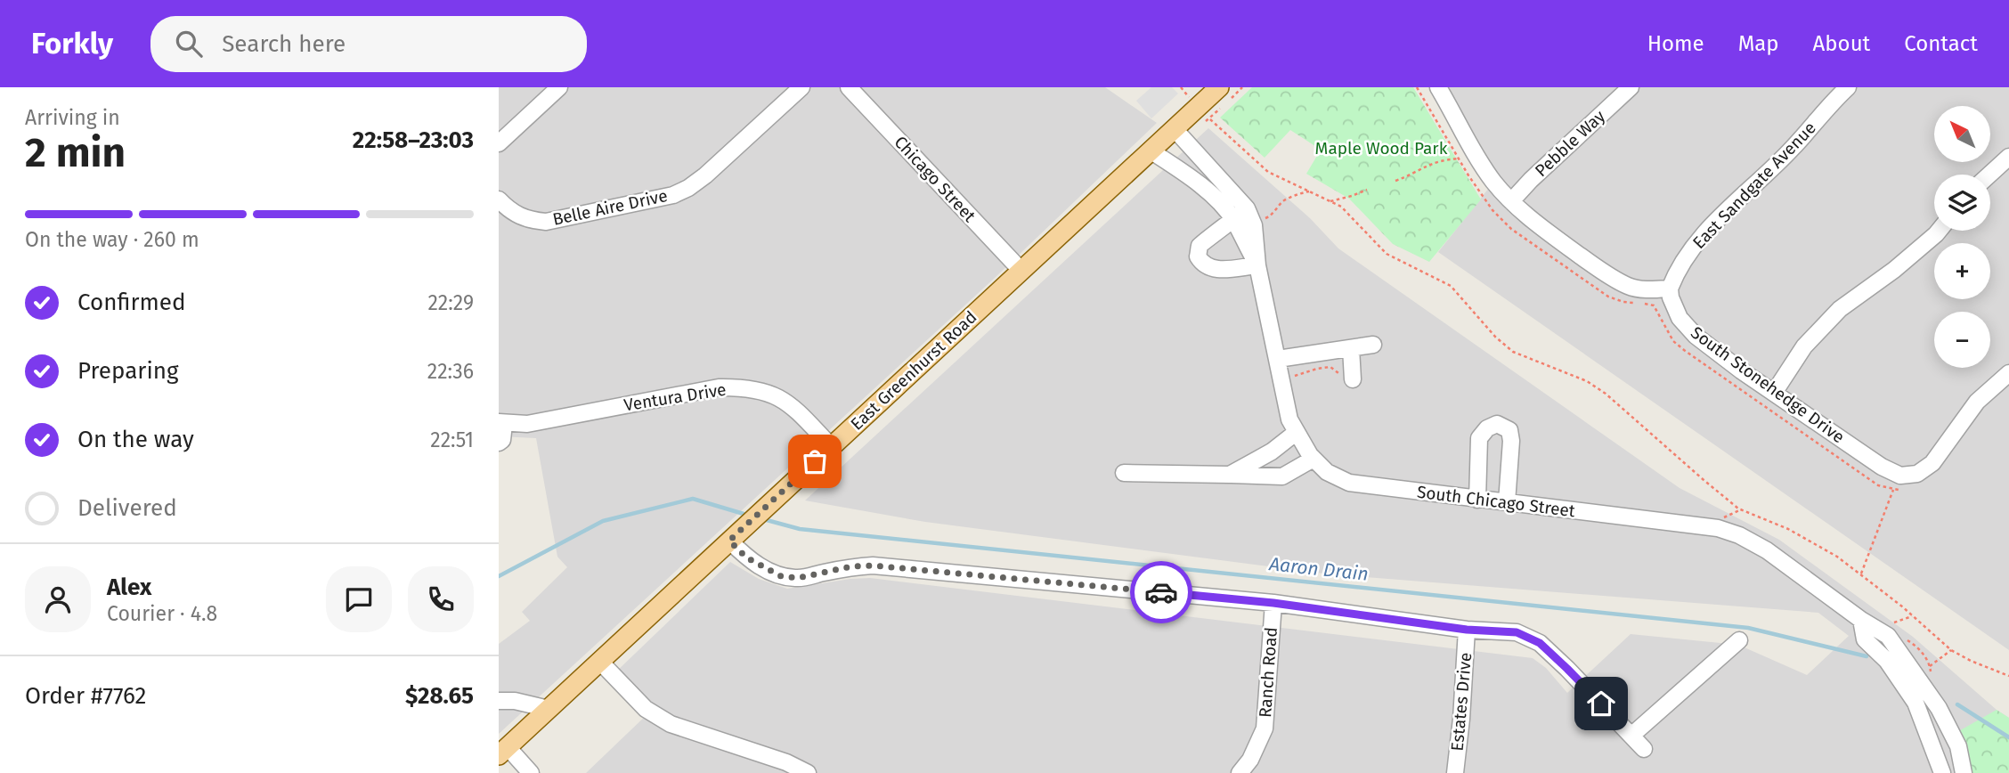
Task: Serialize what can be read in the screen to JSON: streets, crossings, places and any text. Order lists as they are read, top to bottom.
{
  "streets": {
    "main road": ["East Greenhurst Road"],
    "street": [
      "Pebble Way",
      "Chicago Street",
      "East Sandgate Avenue",
      "Belle Aire Drive",
      "South Stonehedge Drive",
      "Ventura Drive",
      "South Chicago Street",
      "Ranch Road",
      "Estates Drive"
    ]
  },
  "crossings": [
    ["Chicago Street", "East Greenhurst Road"],
    ["East Sandgate Avenue", "South Stonehedge Drive"],
    ["East Greenhurst Road", "Ventura Drive"],
    ["East Greenhurst Road", "South Chicago Street"]
  ],
  "water": ["Aaron Drain"],
  "parks": ["Maple Wood Park"],
  "north": "top left",
  "page": {
    "header": "Forkly",
    "search": "Search here",
    "nav": [
      "Home",
      "Map",
      "About",
      "Contact"
    ],
    "heading": ["2 min", "Arriving in", "22:58–23:03"],
    "panel": [
      "Alex",
      "Courier · 4.8",
      "Order #7762",
      "$28.65"
    ],
    "map_buttons": ["+", "−"],
    "bar": "On the way · 260 m",
    "list": [
      ["Confirmed", "22:29"],
      ["Preparing", "22:36"],
      ["On the way", "22:51"],
      "Delivered"
    ]
  }
}
